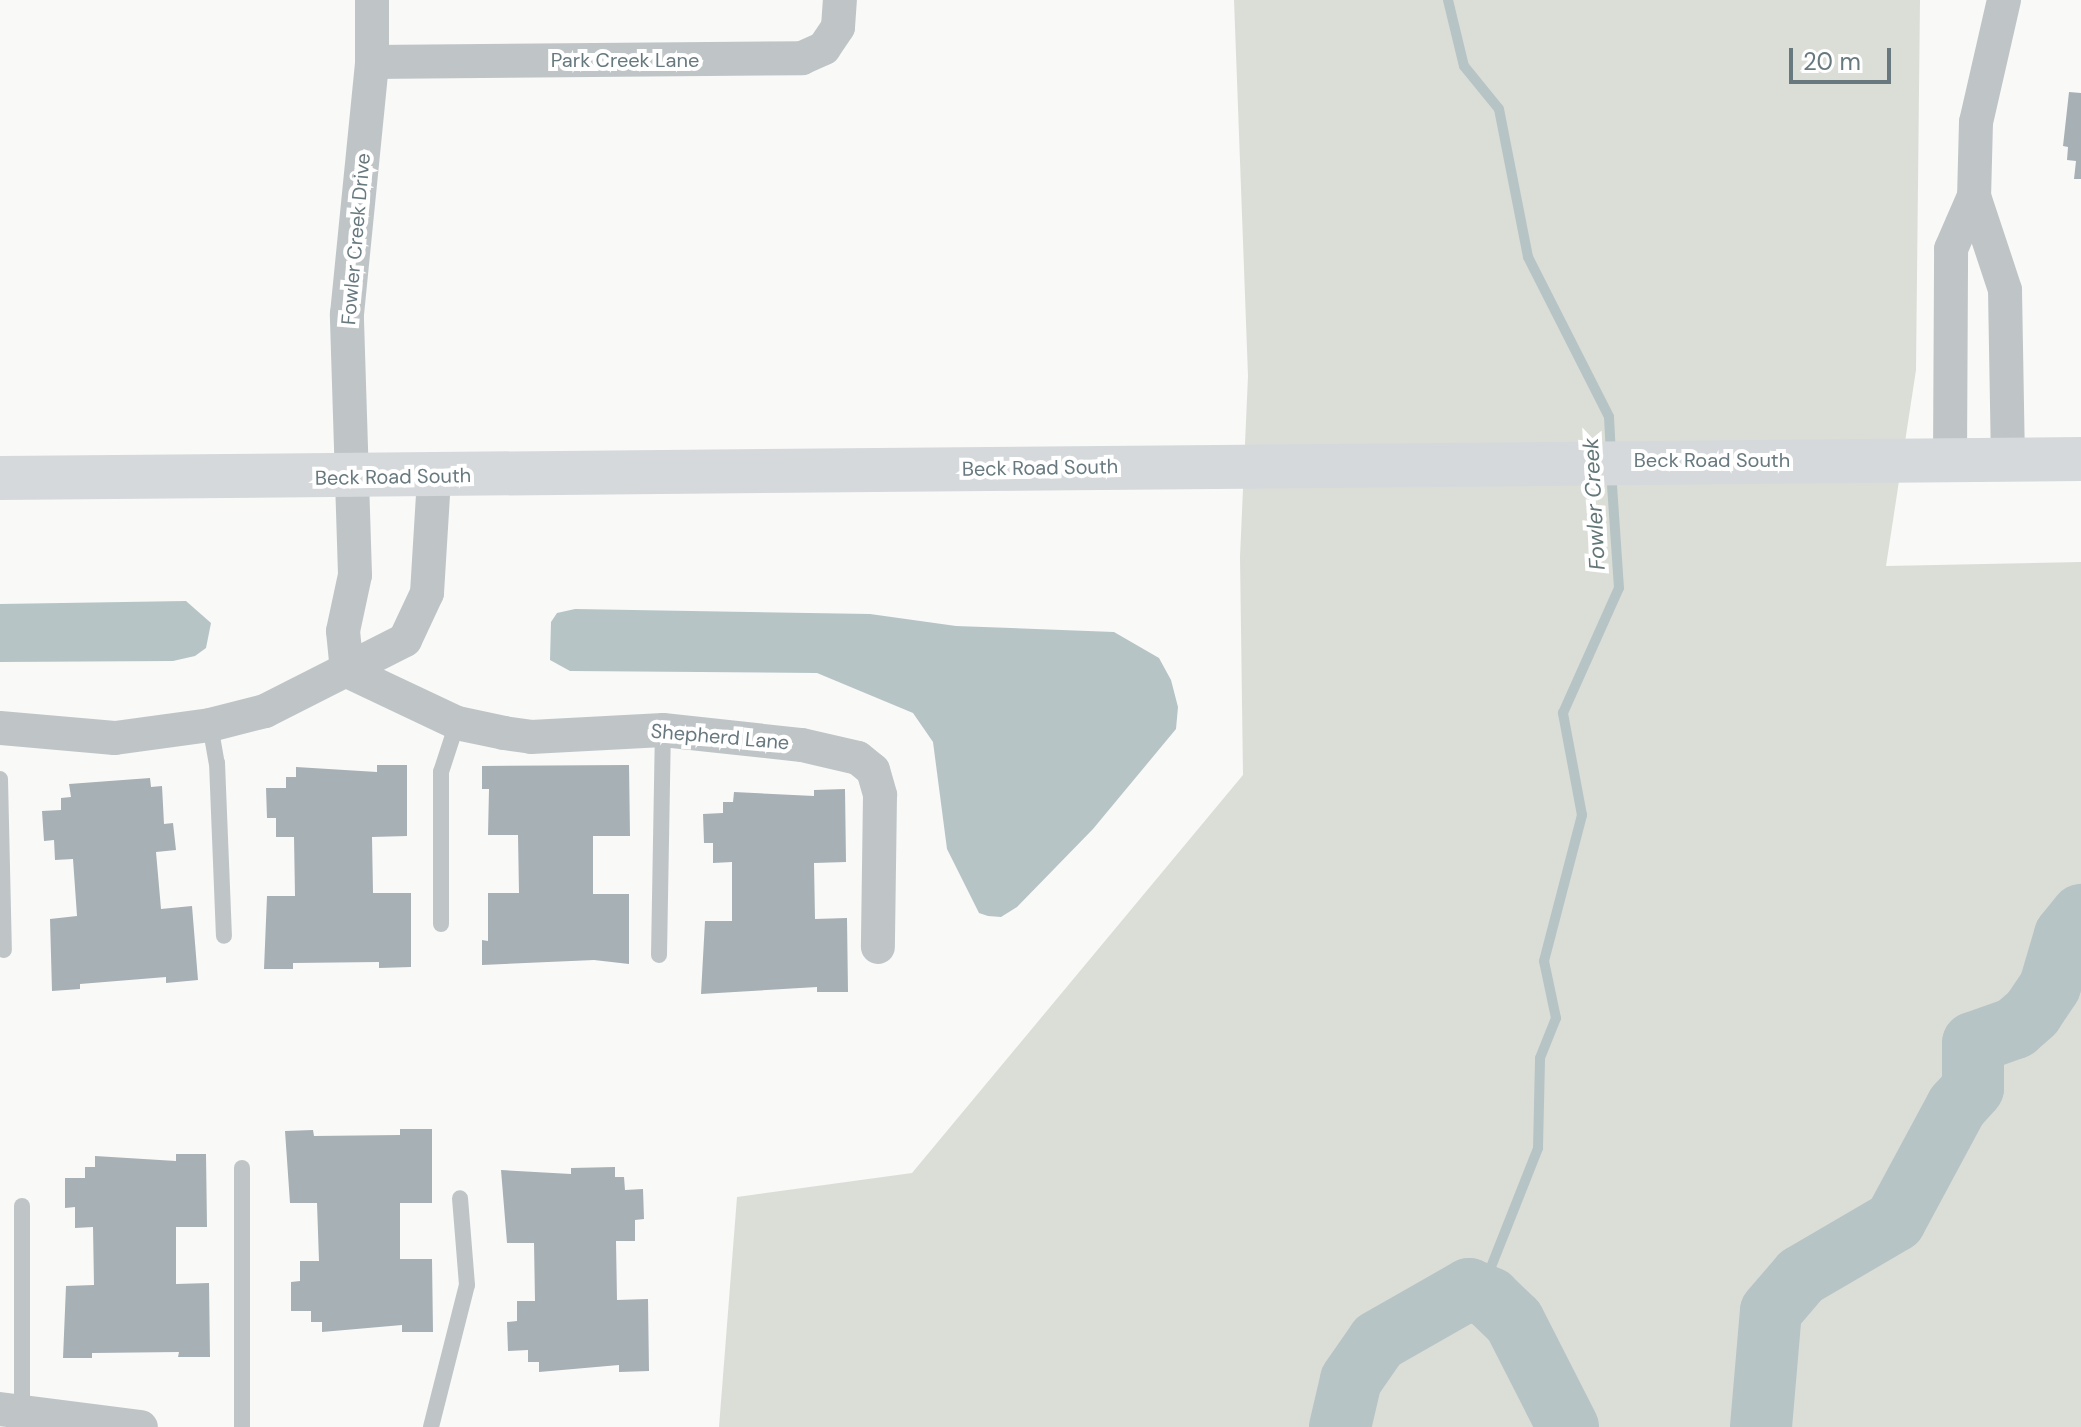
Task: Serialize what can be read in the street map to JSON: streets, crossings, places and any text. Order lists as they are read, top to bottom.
{
  "streets": {
    "main road": ["Beck Road South"],
    "street": ["Park Creek Lane", "Fowler Creek Drive", "Shepherd Lane"]
  },
  "crossings": [
    ["Park Creek Lane", "Fowler Creek Drive"],
    ["Fowler Creek Drive", "Beck Road South"]
  ],
  "water": ["Fowler Creek"],
  "scale_bar": "20 m"
}
